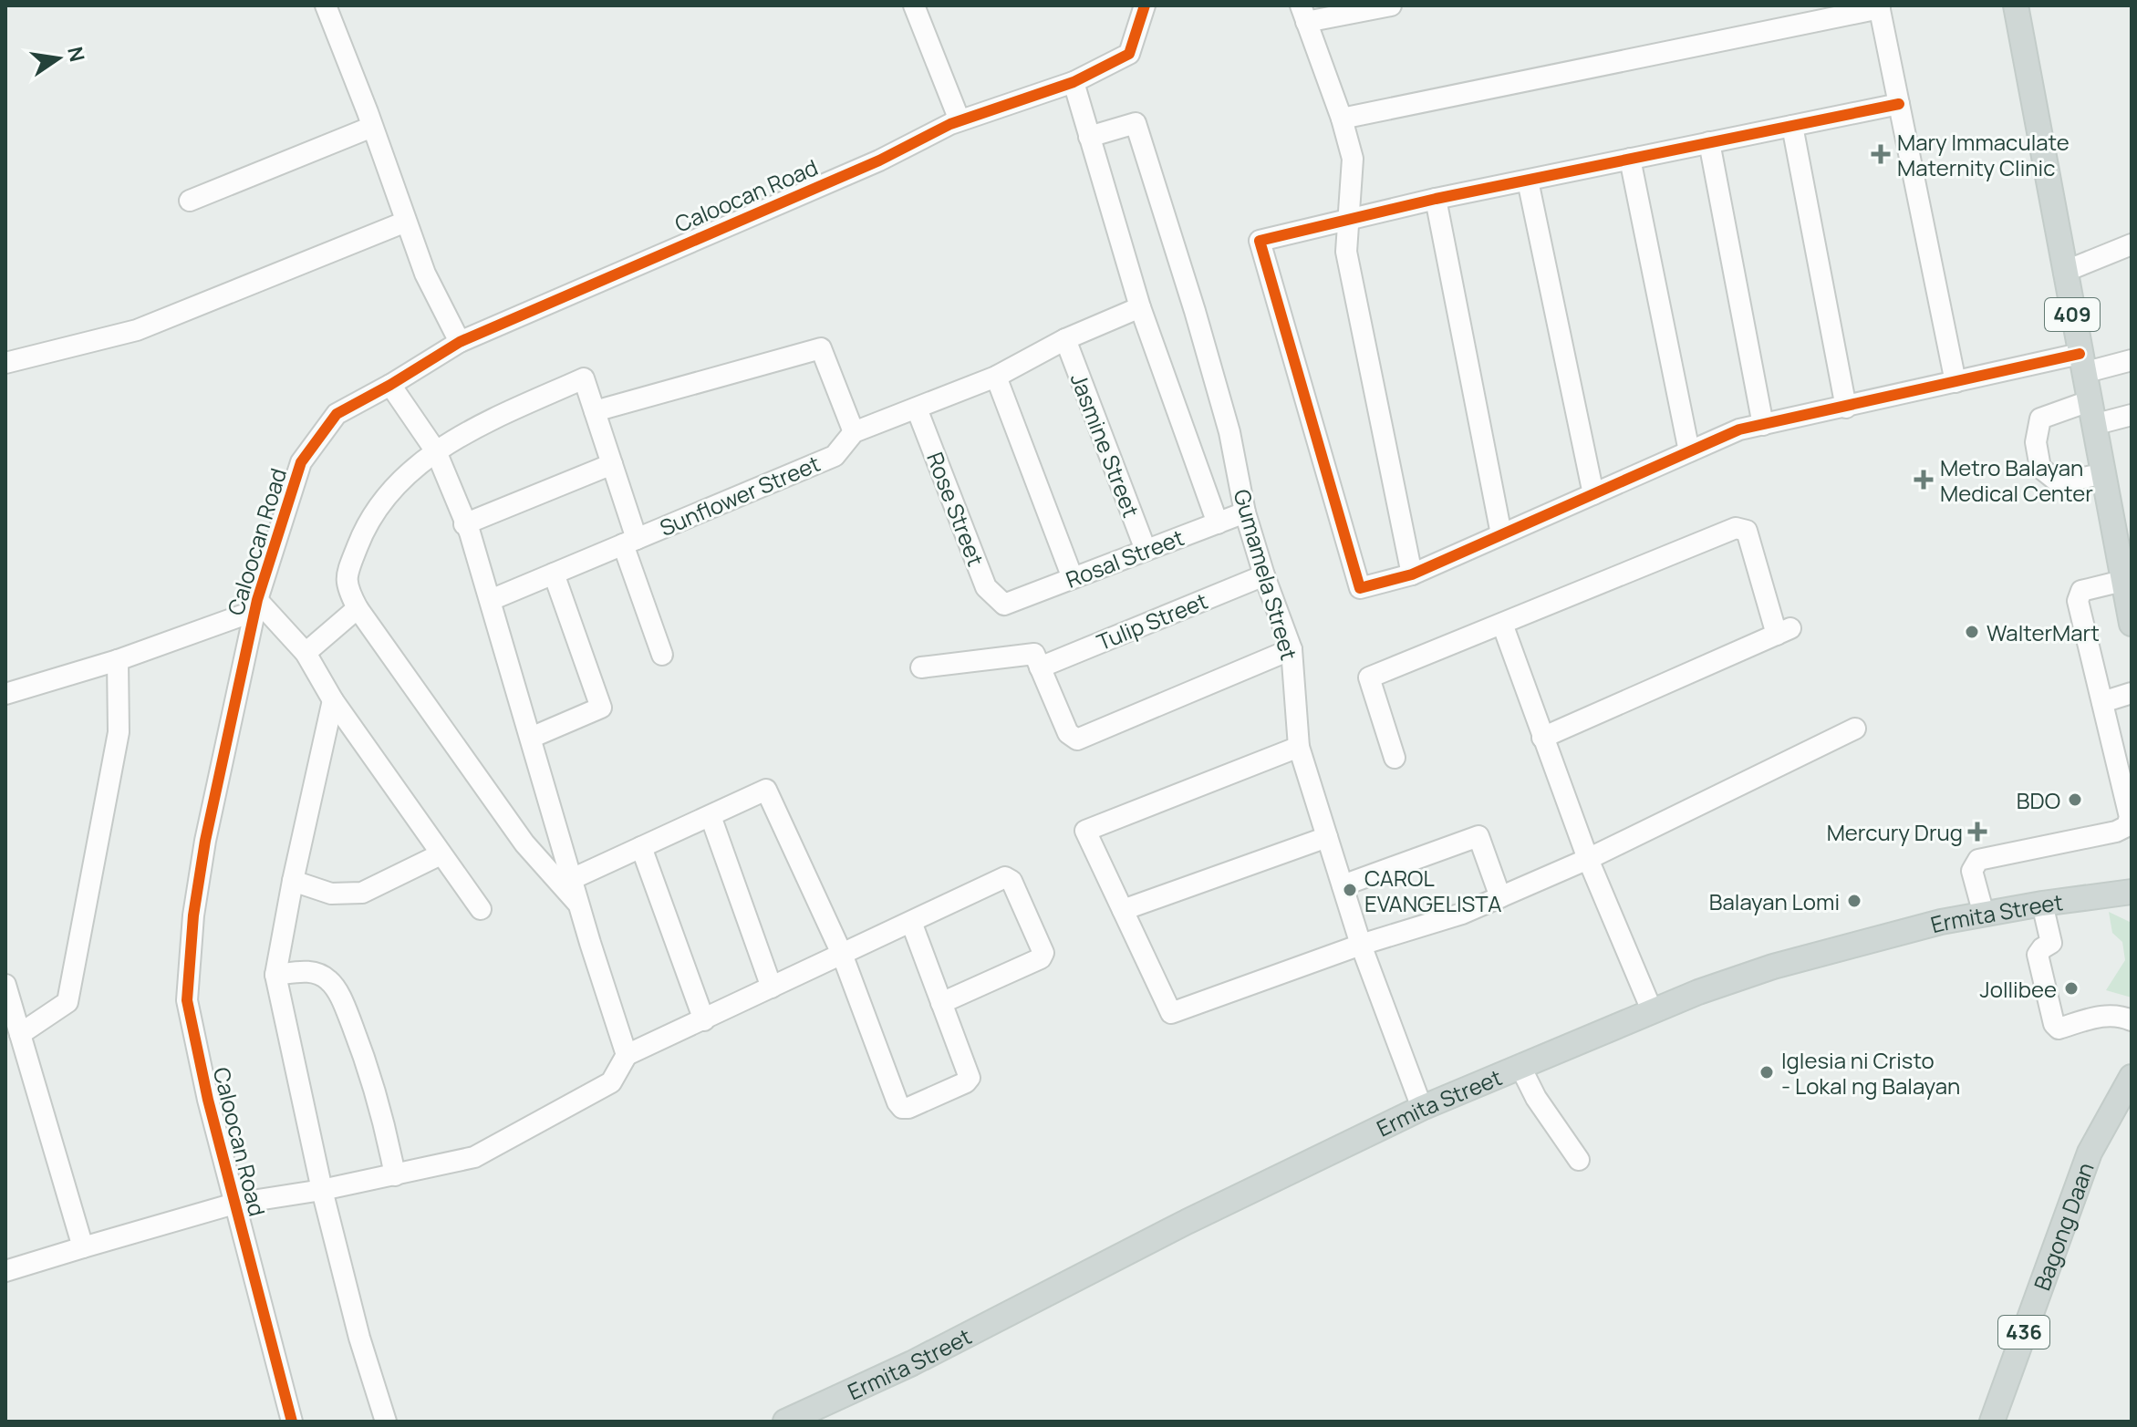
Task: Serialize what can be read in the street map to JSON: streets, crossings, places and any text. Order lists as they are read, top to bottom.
{
  "streets": {
    "main road": [
      "409",
      "Ermita Street",
      "Bagong Daan",
      "436"
    ],
    "street": [
      "Caloocan Road",
      "Jasmine Street",
      "Sunflower Street",
      "Rose Street",
      "Rosal Street",
      "Gumamela Street",
      "Tulip Street"
    ]
  },
  "crossings": [
    ["Jasmine Street", "Sunflower Street"],
    ["Jasmine Street", "Rosal Street"],
    ["Sunflower Street", "Rose Street"],
    ["Rose Street", "Rosal Street"],
    ["Rosal Street", "Gumamela Street"],
    ["Gumamela Street", "Tulip Street"],
    ["Gumamela Street", "Ermita Street"]
  ],
  "places": {
    "health": ["Mary Immaculate Maternity Clinic", "Metro Balayan Medical Center", "Mercury Drug"],
    "other": [
      "WalterMart",
      "BDO",
      "CAROL EVANGELISTA",
      "Balayan Lomi",
      "Jollibee",
      "Iglesia ni Cristo - Lokal ng Balayan"
    ]
  },
  "north": "right"
}
